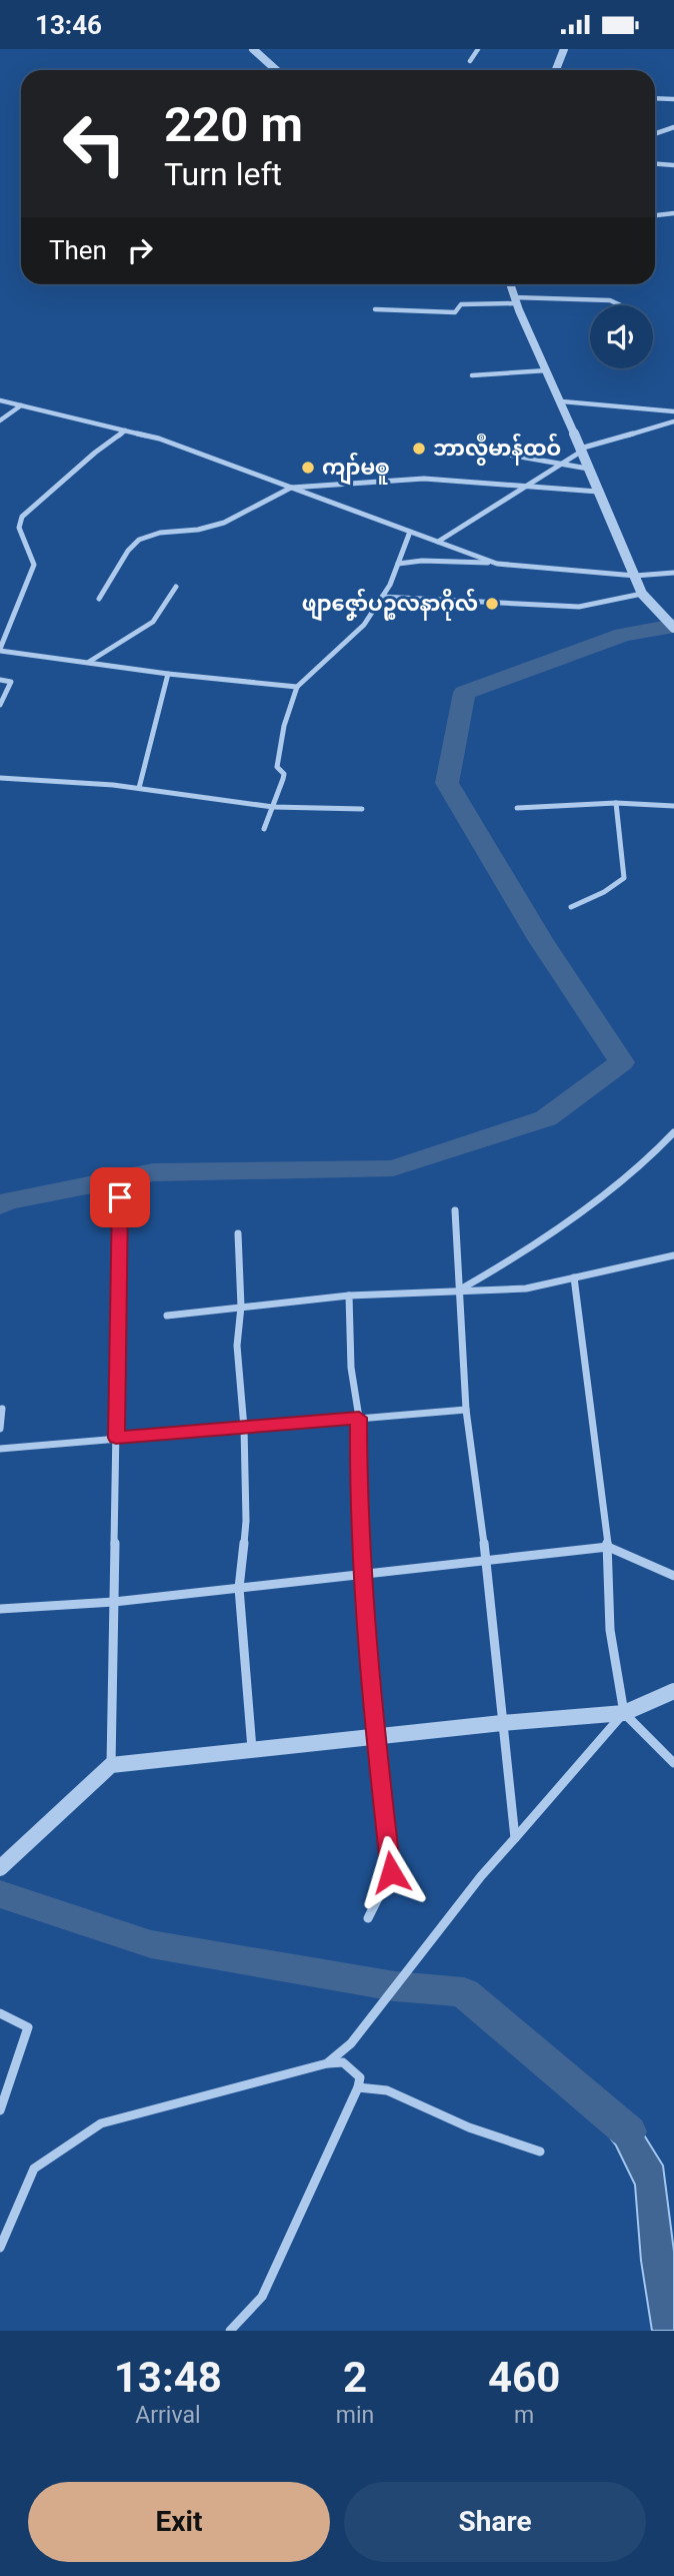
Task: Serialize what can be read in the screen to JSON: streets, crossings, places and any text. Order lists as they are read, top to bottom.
{
  "places": ["ဘာလွဳမာန်ထဝ်", "ကျာ်မၜူ", "ဖျာဇၞော်ပဉ္စလနာဂိုလ်"],
  "page": {
    "status": "13:46",
    "turn": ["220 m", "Turn left"],
    "then": "Then",
    "eta": [
      "13:48",
      "Arrival",
      "2",
      "min",
      "460",
      "m"
    ],
    "buttons": ["Exit", "Share"]
  }
}
